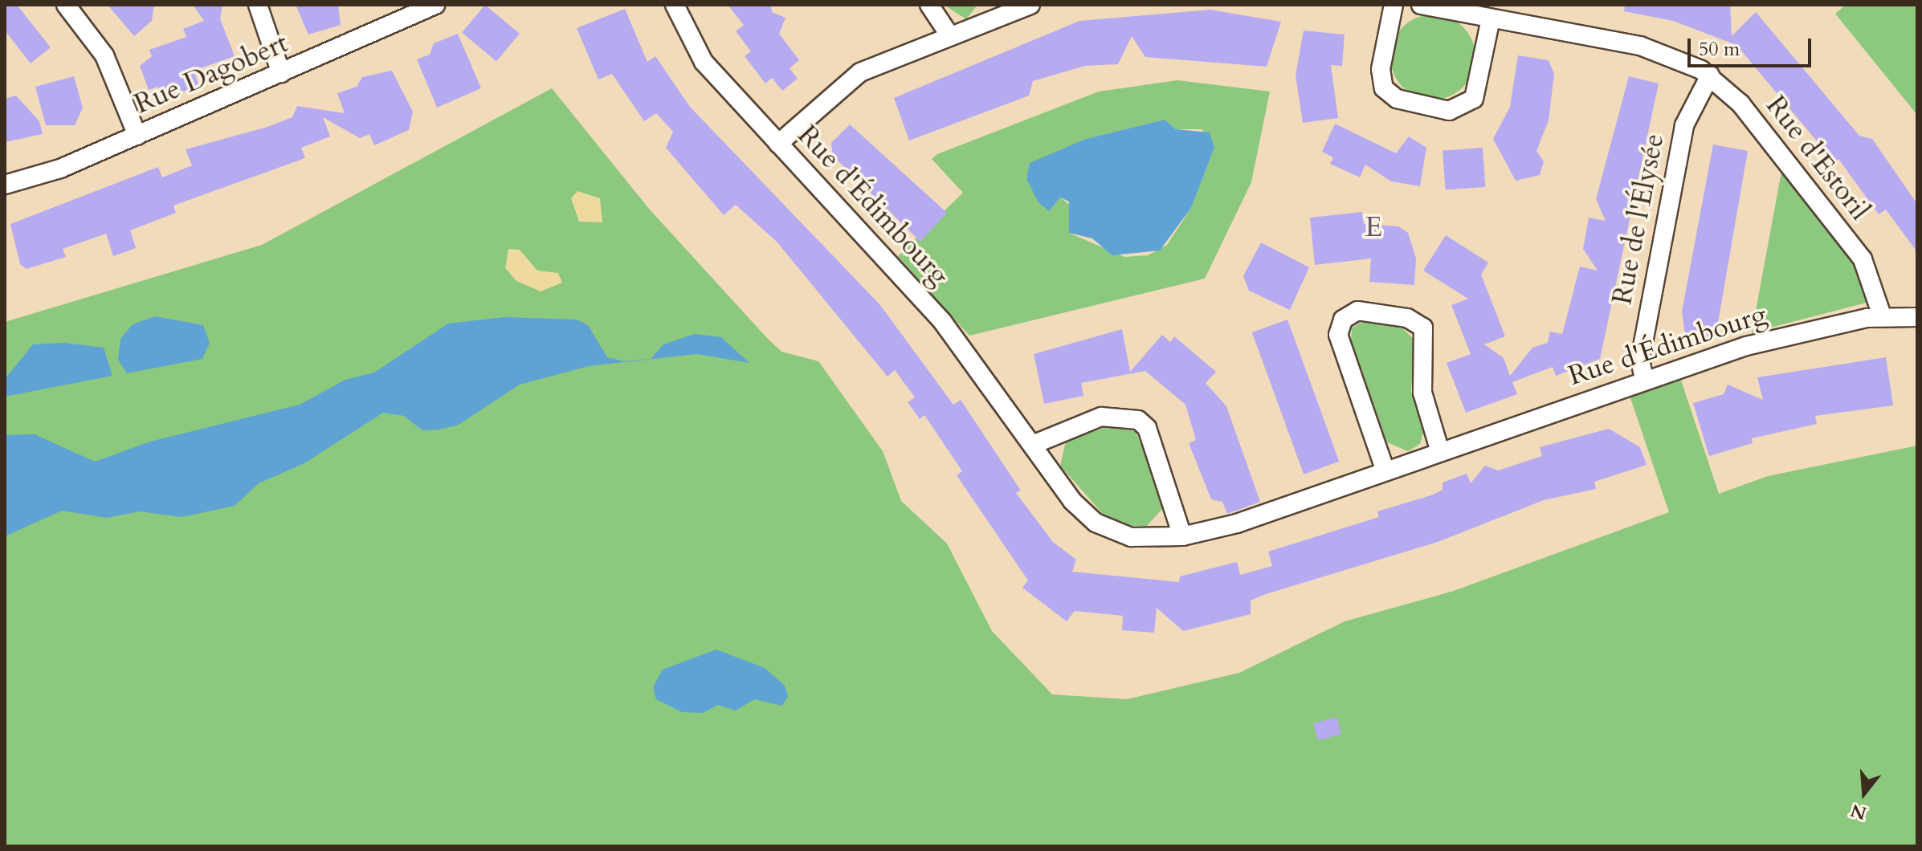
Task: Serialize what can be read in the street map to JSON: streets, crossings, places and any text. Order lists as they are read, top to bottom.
{
  "streets": {
    "street": [
      "Rue Dagobert",
      "Rue d'Estoril",
      "Rue d'Édimbourg",
      "Rue de l'Élysée"
    ]
  },
  "crossings": [
    ["Rue d'Estoril", "Rue d'Édimbourg"],
    ["Rue d'Estoril", "Rue de l'Élysée"],
    ["Rue d'Édimbourg", "Rue de l'Élysée"]
  ],
  "districts": ["E"],
  "scale_bar": "50 m",
  "north": "bottom"
}
